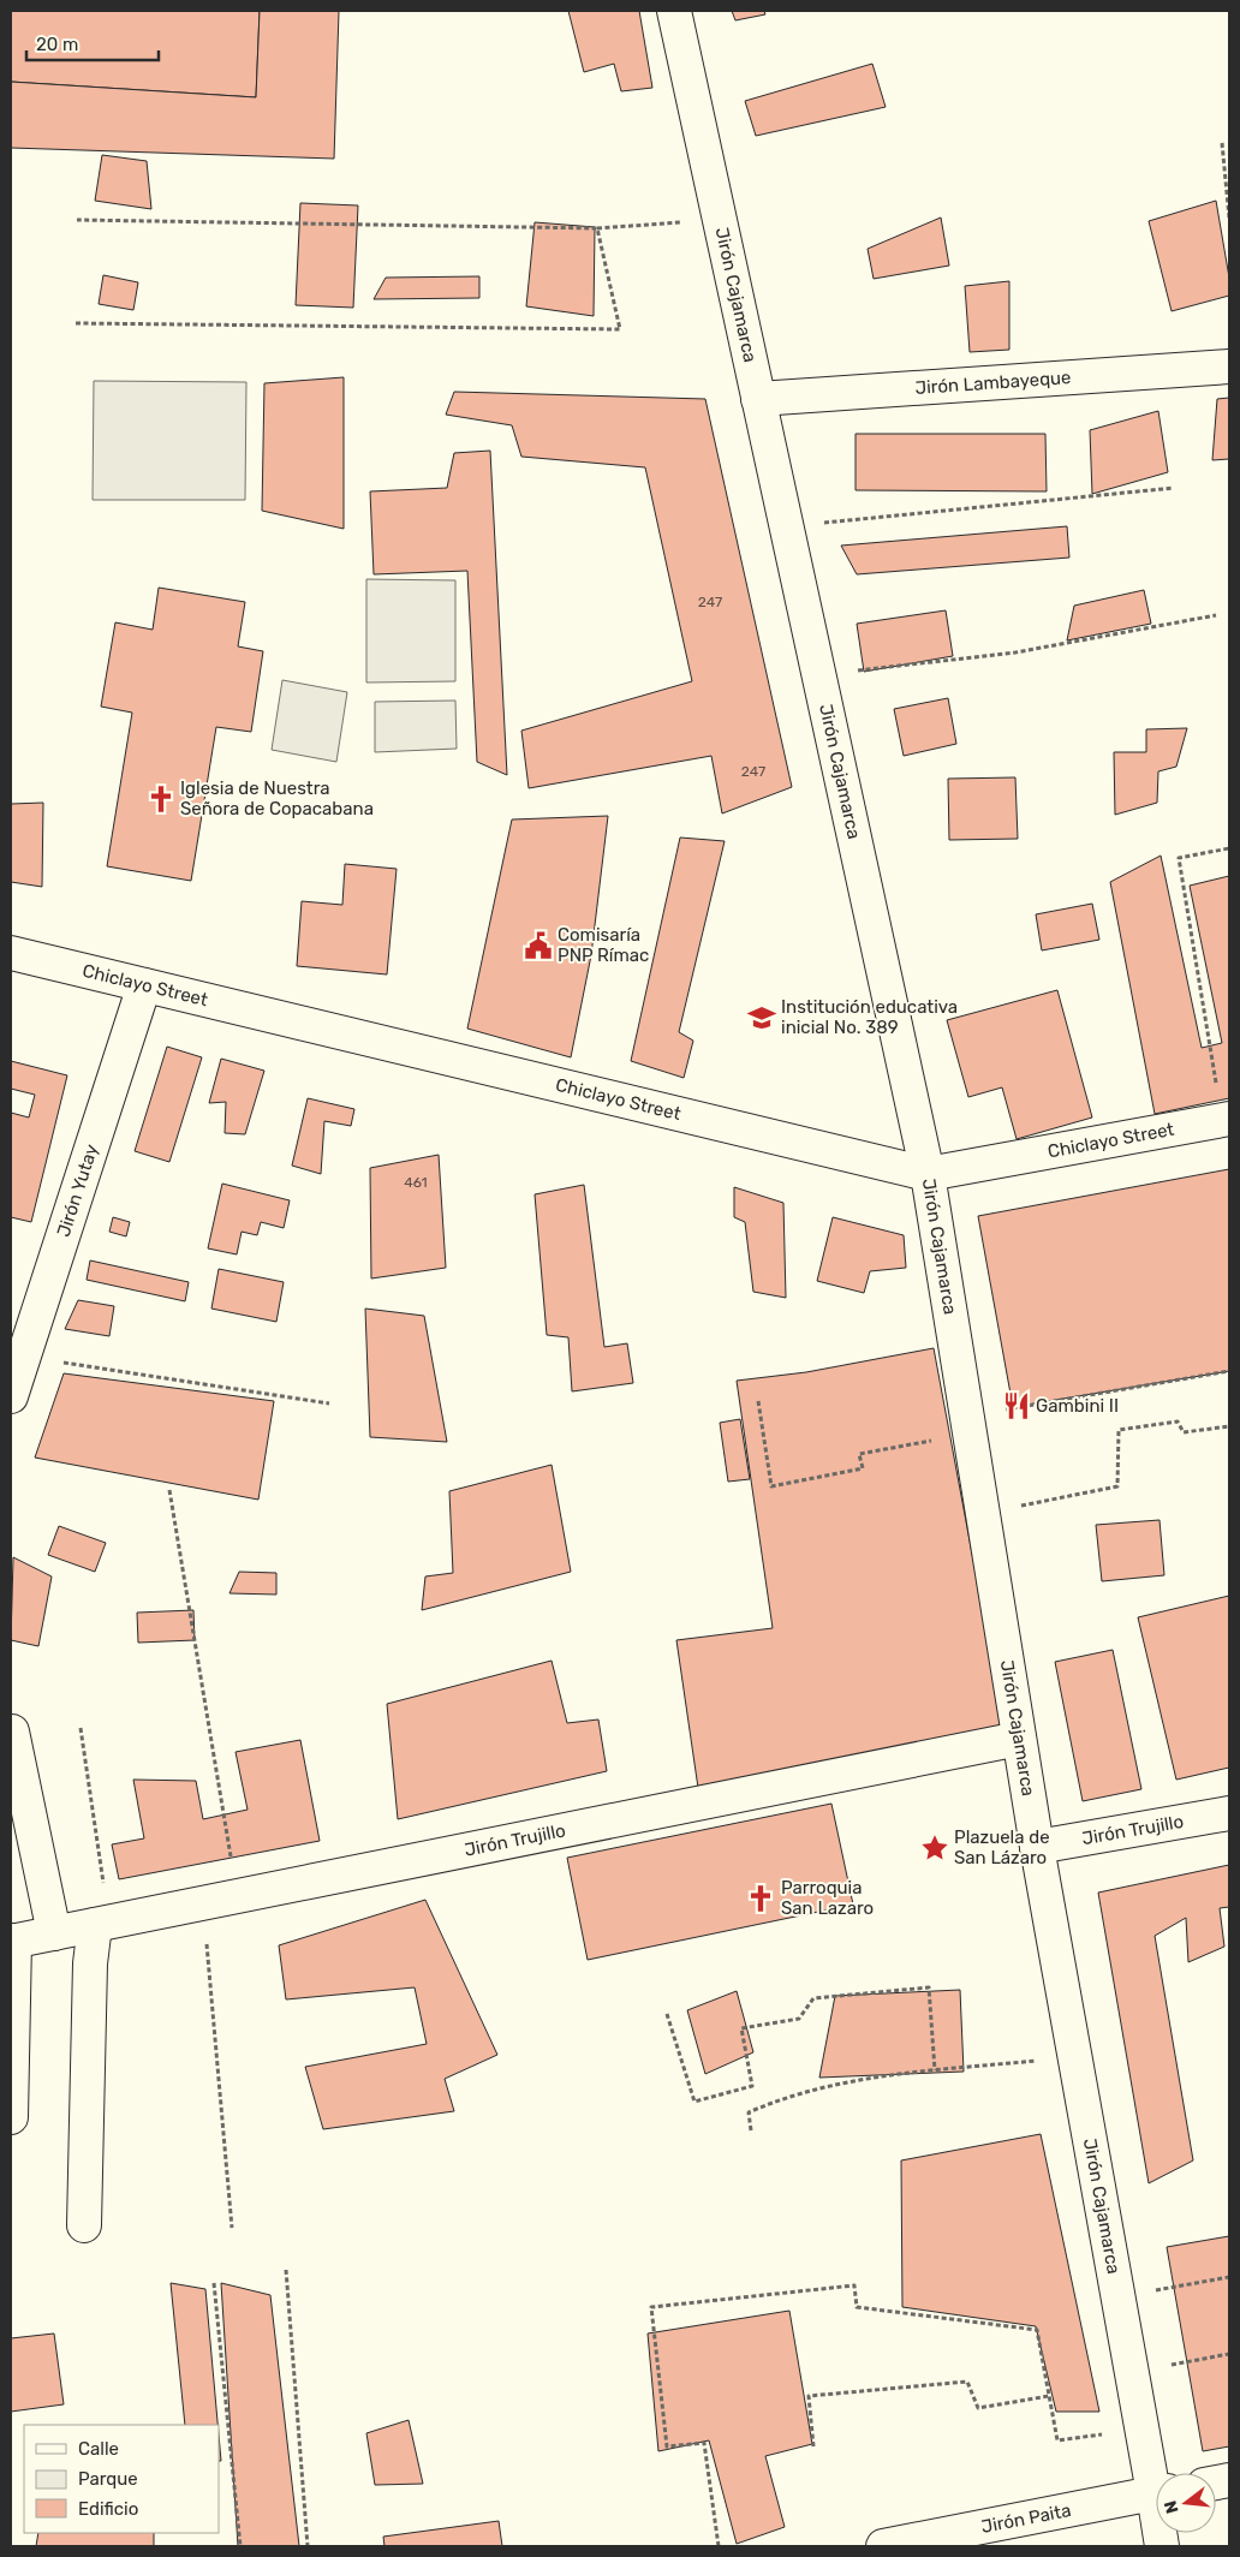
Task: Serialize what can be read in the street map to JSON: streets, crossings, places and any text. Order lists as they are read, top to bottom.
{
  "streets": {
    "street": [
      "Jirón Cajamarca",
      "Jirón Lambayeque",
      "Chiclayo Street",
      "Jirón Yutay",
      "Jirón Trujillo",
      "Jirón Paita"
    ]
  },
  "crossings": [
    ["Jirón Cajamarca", "Jirón Lambayeque"],
    ["Jirón Cajamarca", "Chiclayo Street"],
    ["Jirón Cajamarca", "Jirón Trujillo"],
    ["Chiclayo Street", "Jirón Yutay"]
  ],
  "places": {
    "church": ["Iglesia de Nuestra Señora de Copacabana", "Parroquia San Lazaro"],
    "public building": ["Comisaría PNP Rímac"],
    "school or university": ["Institución educativa inicial No. 389"],
    "restaurant": ["Gambini II"],
    "place": ["Plazuela de San Lázaro"]
  },
  "house_numbers": ["247", "247", "461"],
  "legend": ["Calle", "Parque", "Edificio"],
  "scale_bar": "20 m",
  "north": "left"
}
